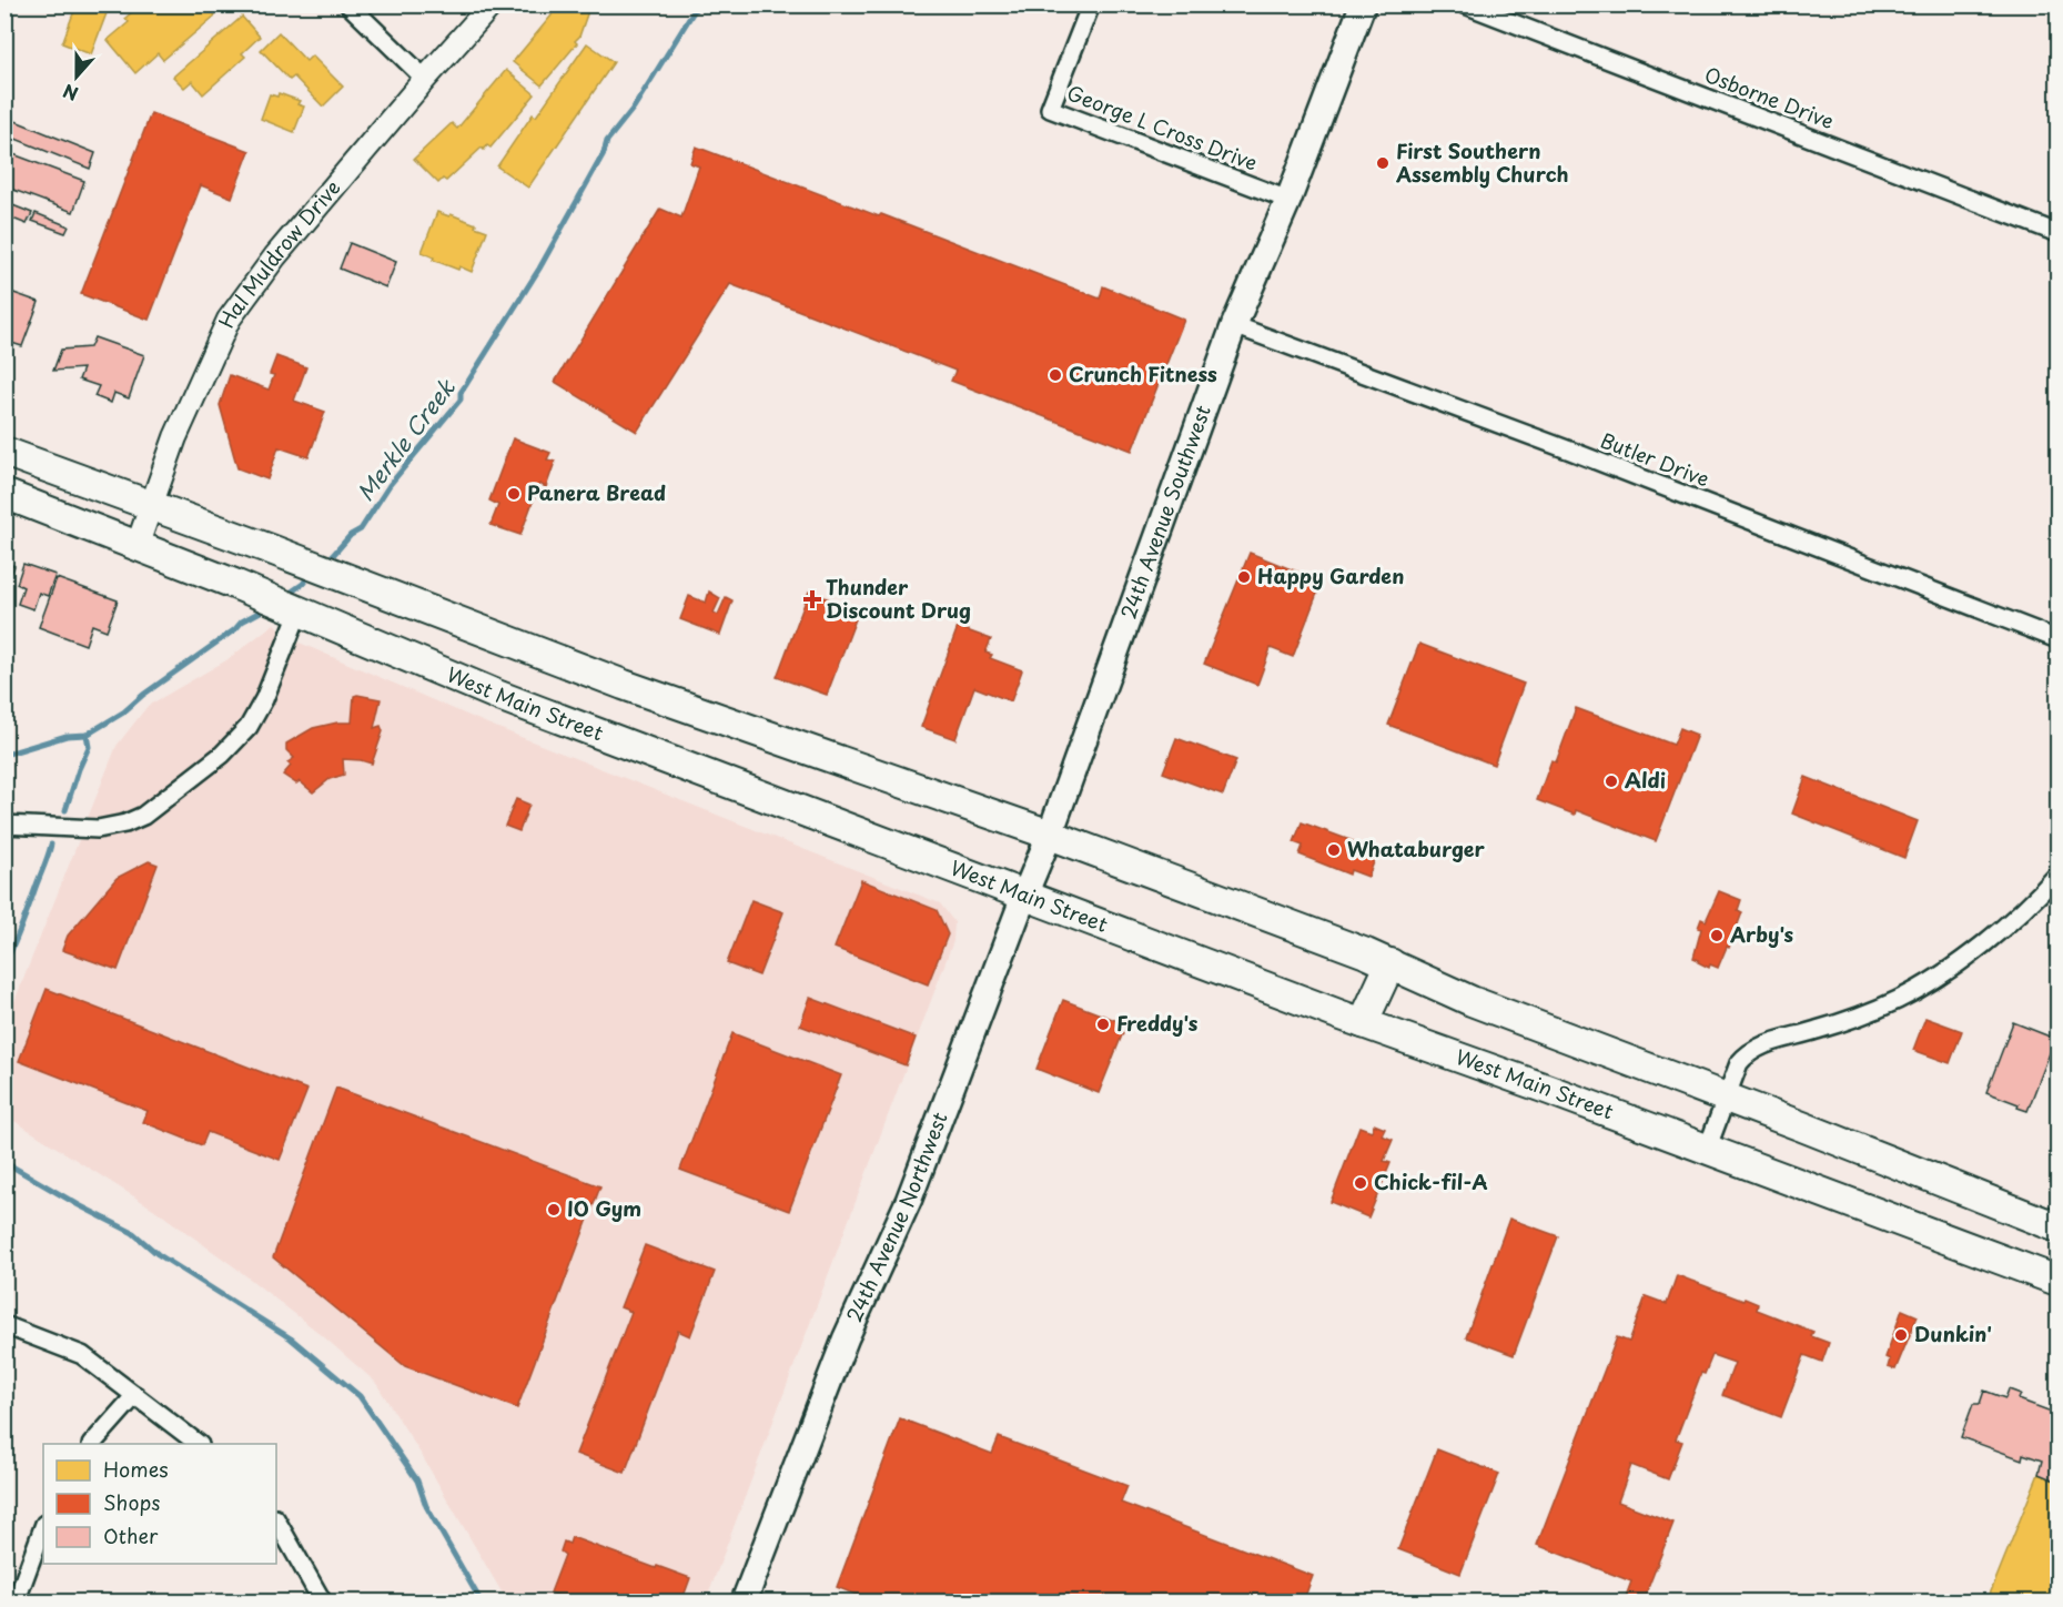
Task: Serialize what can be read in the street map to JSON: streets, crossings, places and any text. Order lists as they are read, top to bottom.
{
  "streets": {
    "main road": ["24th Avenue Southwest", "West Main Street", "24th Avenue Northwest"],
    "street": [
      "Osborne Drive",
      "George L Cross Drive",
      "Hal Muldrow Drive",
      "Butler Drive"
    ]
  },
  "crossings": [
    ["George L Cross Drive", "24th Avenue Southwest"],
    ["Hal Muldrow Drive", "West Main Street"],
    ["Butler Drive", "24th Avenue Southwest"],
    ["24th Avenue Southwest", "24th Avenue Northwest"],
    ["West Main Street", "24th Avenue Northwest"]
  ],
  "water": ["Merkle Creek"],
  "places": {
    "other": [
      "First Southern Assembly Church",
      "Crunch Fitness",
      "Panera Bread",
      "Happy Garden",
      "Aldi",
      "Whataburger",
      "Arby's",
      "Freddy's",
      "Chick-fil-A",
      "IO Gym",
      "Dunkin'"
    ],
    "health": ["Thunder Discount Drug"]
  },
  "legend": ["Homes", "Shops", "Other"],
  "north": "bottom"
}
